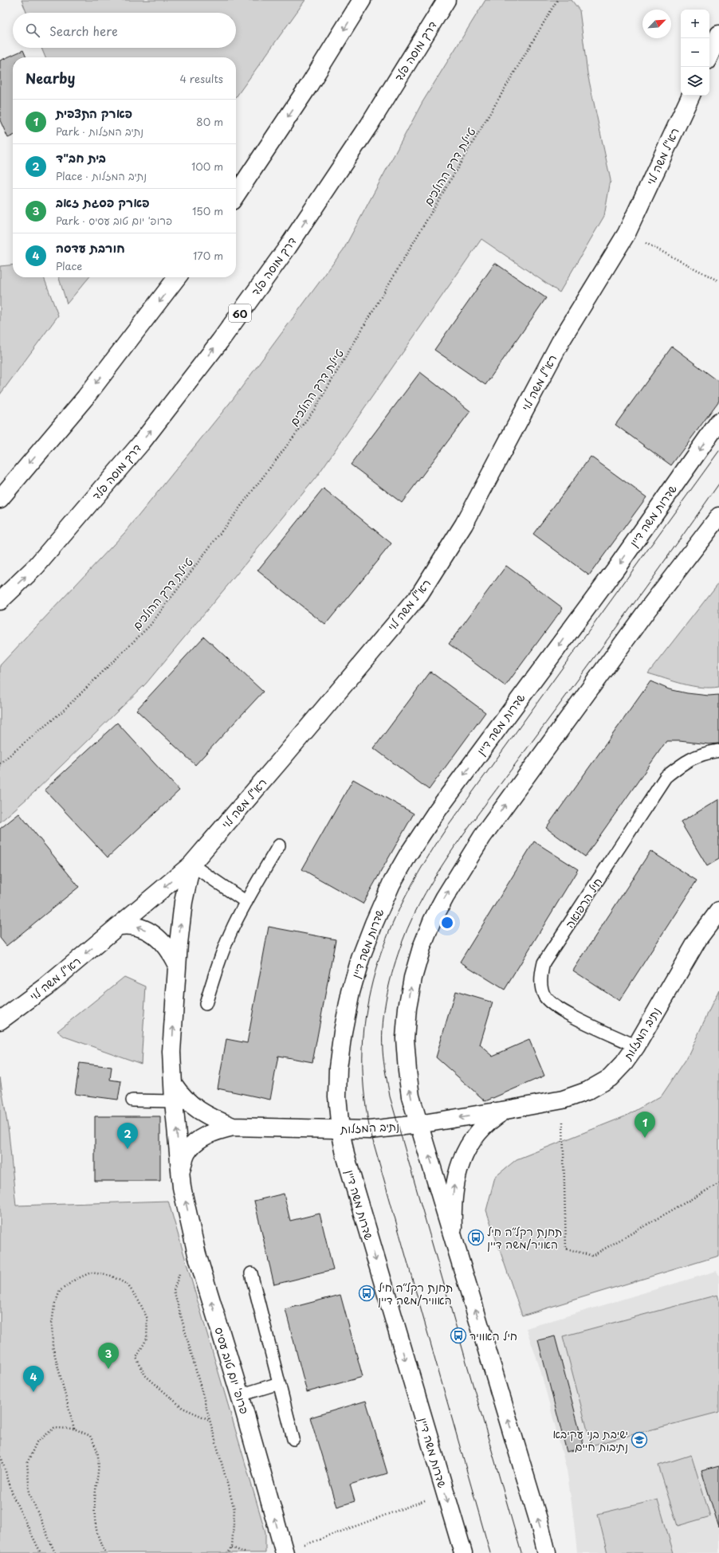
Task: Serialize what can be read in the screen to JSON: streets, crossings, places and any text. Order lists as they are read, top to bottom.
{
  "streets": {
    "main road": [
      "דרך מוסה פלד",
      "רא\"ל משה לוי",
      "60",
      "שדרות משה דיין",
      "נתיב המזלות",
      "פרופ' יום טוב עסיס"
    ],
    "lane": ["חיל הרפואה"],
    "path": ["טיילת דרך ההולכים"]
  },
  "crossings": [
    ["רא\"ל משה לוי", "פרופ' יום טוב עסיס"],
    ["שדרות משה דיין", "נתיב המזלות"],
    ["חיל הרפואה", "נתיב המזלות"],
    ["נתיב המזלות", "פרופ' יום טוב עסיס"]
  ],
  "one_way": ["פרופ' יום טוב עסיס"],
  "places": {
    "bus stop": ["תחנת רקל״ה חיל האויר/משה דיין", "תחנת רקל״ה חיל האוויר/משה דיין", "חיל האוויר"],
    "school or university": ["ישיבת בני עקיבא נתיבות חיים"]
  },
  "north": "top right",
  "page": {
    "map_buttons": ["+", "−"],
    "search": "Search here",
    "heading": ["Nearby", "4 results"],
    "list": [
      {
        "mark": "1",
        "name": "פארק התצפית",
        "note": "Park · נתיב המזלות",
        "value": "80 m"
      },
      {
        "mark": "2",
        "name": "בית חב\"ד",
        "note": "Place · נתיב המזלות",
        "value": "100 m"
      },
      {
        "mark": "3",
        "name": "פארק פסגת זאב",
        "note": "Park · פרופ' יום טוב עסיס",
        "value": "150 m"
      },
      {
        "mark": "4",
        "name": "חורבת עדסה",
        "note": "Place",
        "value": "170 m"
      }
    ],
    "pins": [
      "1",
      "2",
      "3",
      "4"
    ]
  }
}
